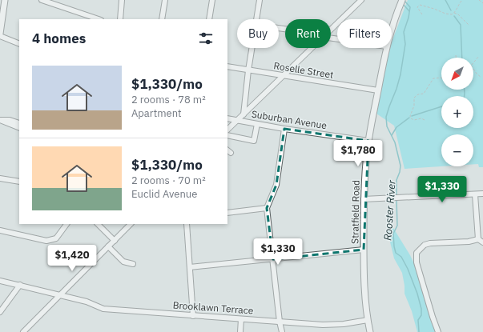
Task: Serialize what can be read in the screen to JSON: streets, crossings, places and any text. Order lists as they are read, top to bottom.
{
  "streets": {
    "main road": ["Stratfield Road"],
    "street": ["Roselle Street", "Suburban Avenue", "Brooklawn Terrace"]
  },
  "crossings": [
    ["Roselle Street", "Stratfield Road"],
    ["Suburban Avenue", "Stratfield Road"],
    ["Stratfield Road", "Brooklawn Terrace"]
  ],
  "water": ["Rooster River"],
  "north": "bottom left",
  "page": {
    "chip": ["Buy", "Rent", "Filters"],
    "heading": "4 homes",
    "map_buttons": ["+", "−"],
    "list": [
      {
        "name": "$1,330/mo",
        "note": "2 rooms · 78 m² · Apartment"
      },
      {
        "name": "$1,330/mo",
        "note": "2 rooms · 70 m² · Euclid Avenue"
      }
    ],
    "price": [
      "$1,780",
      "$1,330",
      "$1,330",
      "$1,420"
    ]
  }
}
